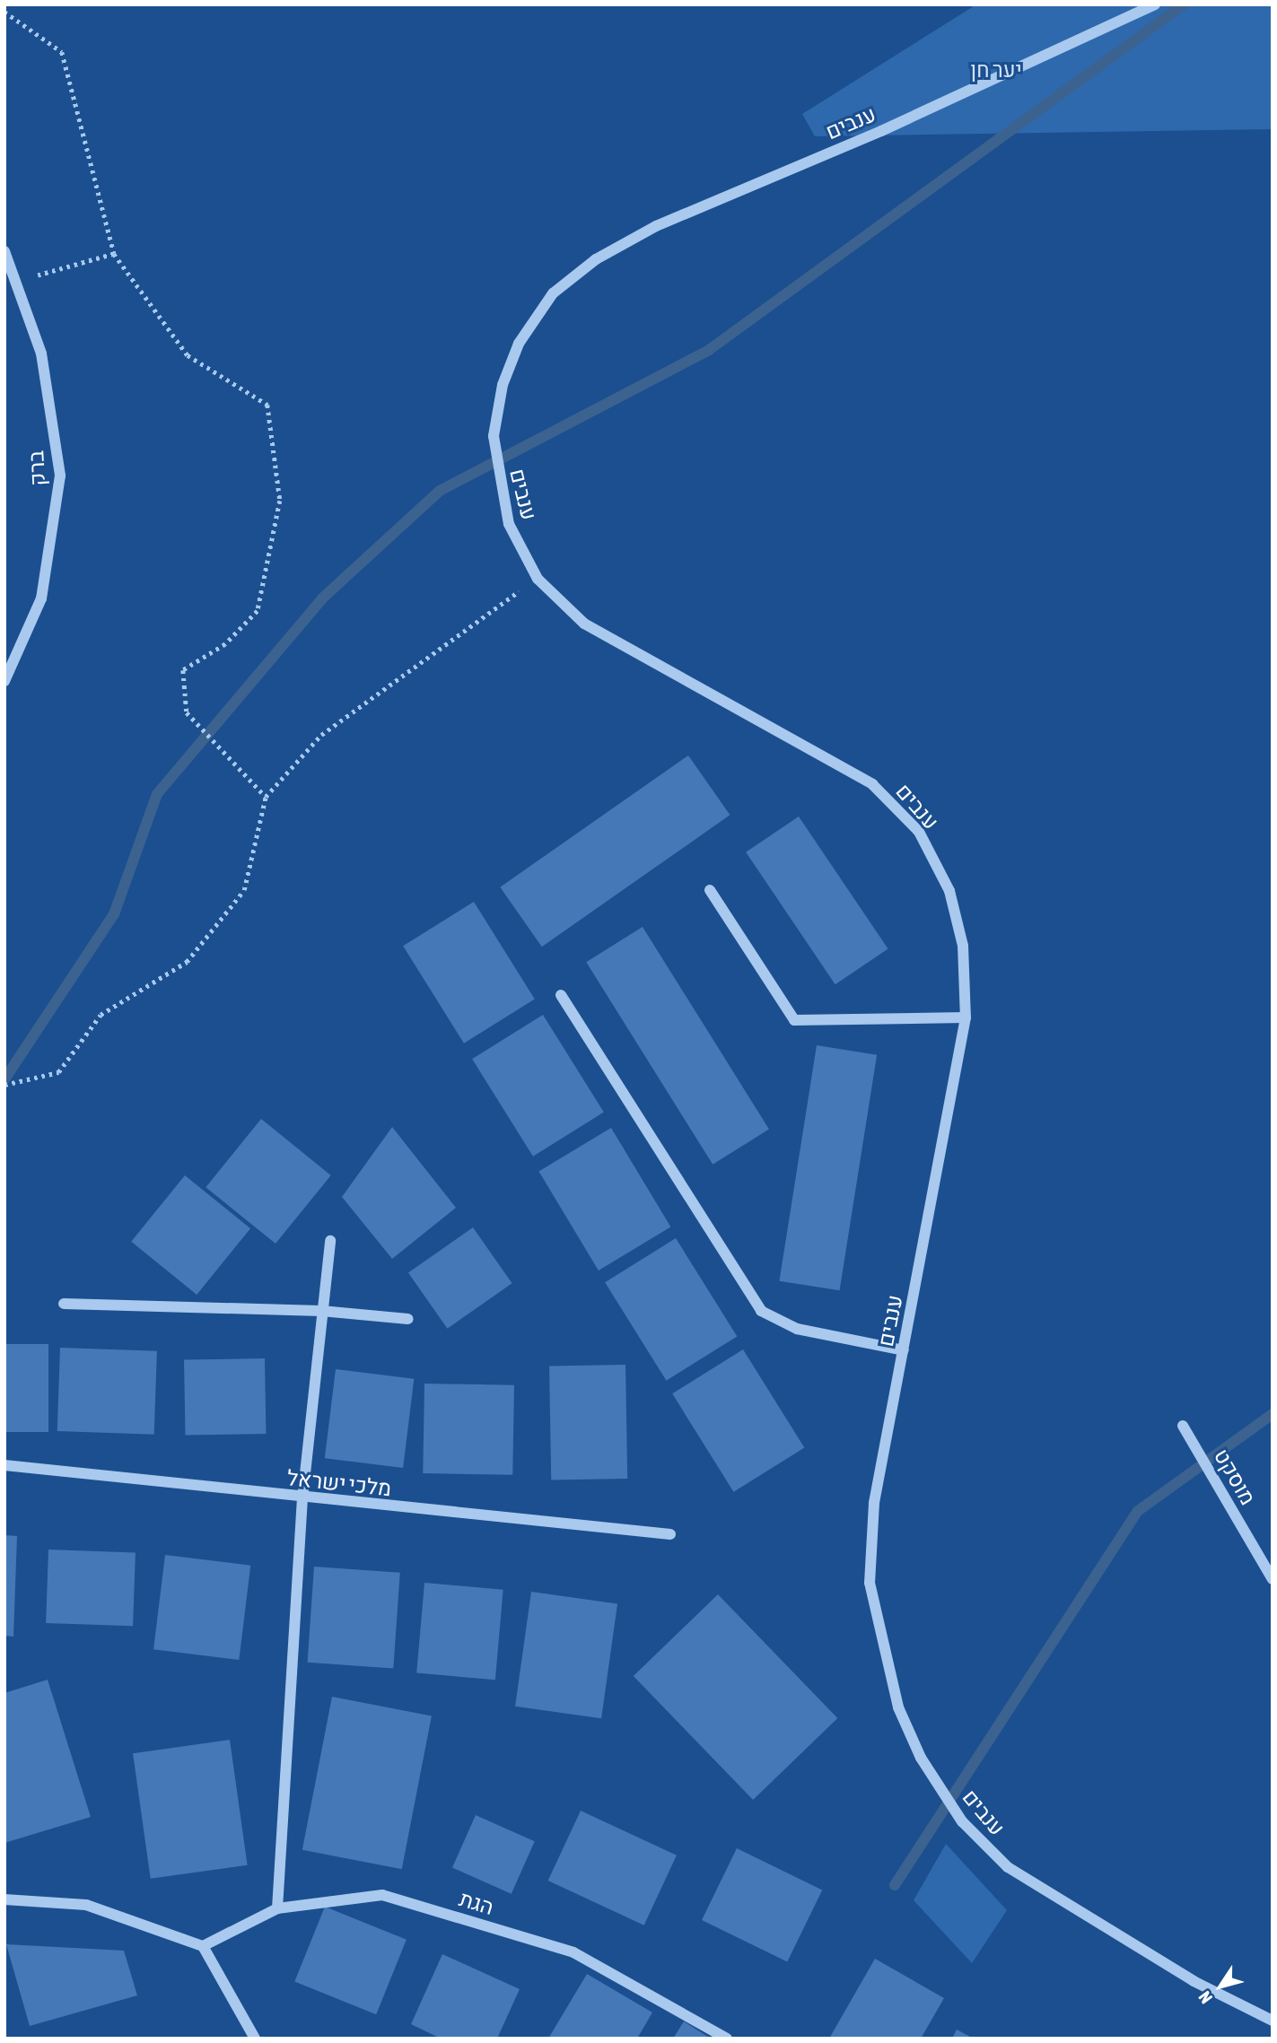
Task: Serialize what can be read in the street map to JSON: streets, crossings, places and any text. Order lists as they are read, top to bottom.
{
  "streets": {
    "street": [
      "ענבים",
      "ברק",
      "מוסקט",
      "מלכי ישראל",
      "הגת"
    ]
  },
  "parks": ["יער חן"],
  "north": "bottom left"
}
